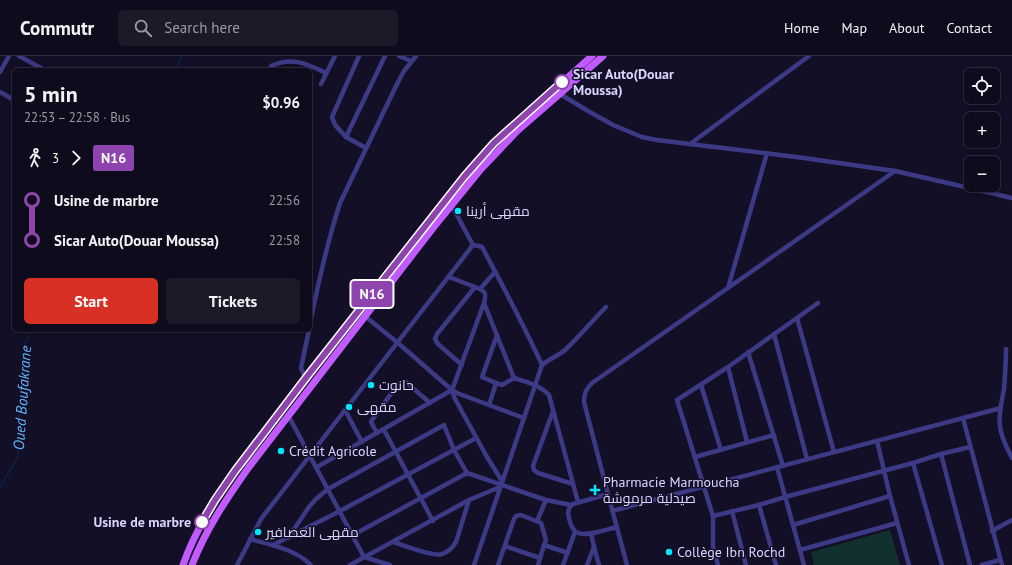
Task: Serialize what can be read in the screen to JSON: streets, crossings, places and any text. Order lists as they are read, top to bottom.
{
  "water": ["Oued Boufakrane"],
  "places": {
    "other": [
      "Sicar Auto(Douar Moussa)",
      "مقهى أرينا",
      "حانوت",
      "مقهى",
      "Crédit Agricole",
      "Usine de marbre",
      "مقهى العصافير",
      "Collège Ibn Rochd"
    ],
    "health": ["Pharmacie Marmoucha صيدلية مرموشة"]
  },
  "lines": ["bus line N16"],
  "page": {
    "header": "Commutr",
    "search": "Search here",
    "nav": [
      "Home",
      "Map",
      "About",
      "Contact"
    ],
    "on_map": "N16",
    "map_buttons": ["+", "−"],
    "heading": ["5 min", "22:53 – 22:58 · Bus", "$0.96"],
    "legs": ["3", "N16"],
    "list": [
      {
        "name": "Usine de marbre",
        "value": "22:56"
      },
      {
        "name": "Sicar Auto(Douar Moussa)",
        "value": "22:58"
      }
    ],
    "buttons": ["Start", "Tickets"]
  }
}
